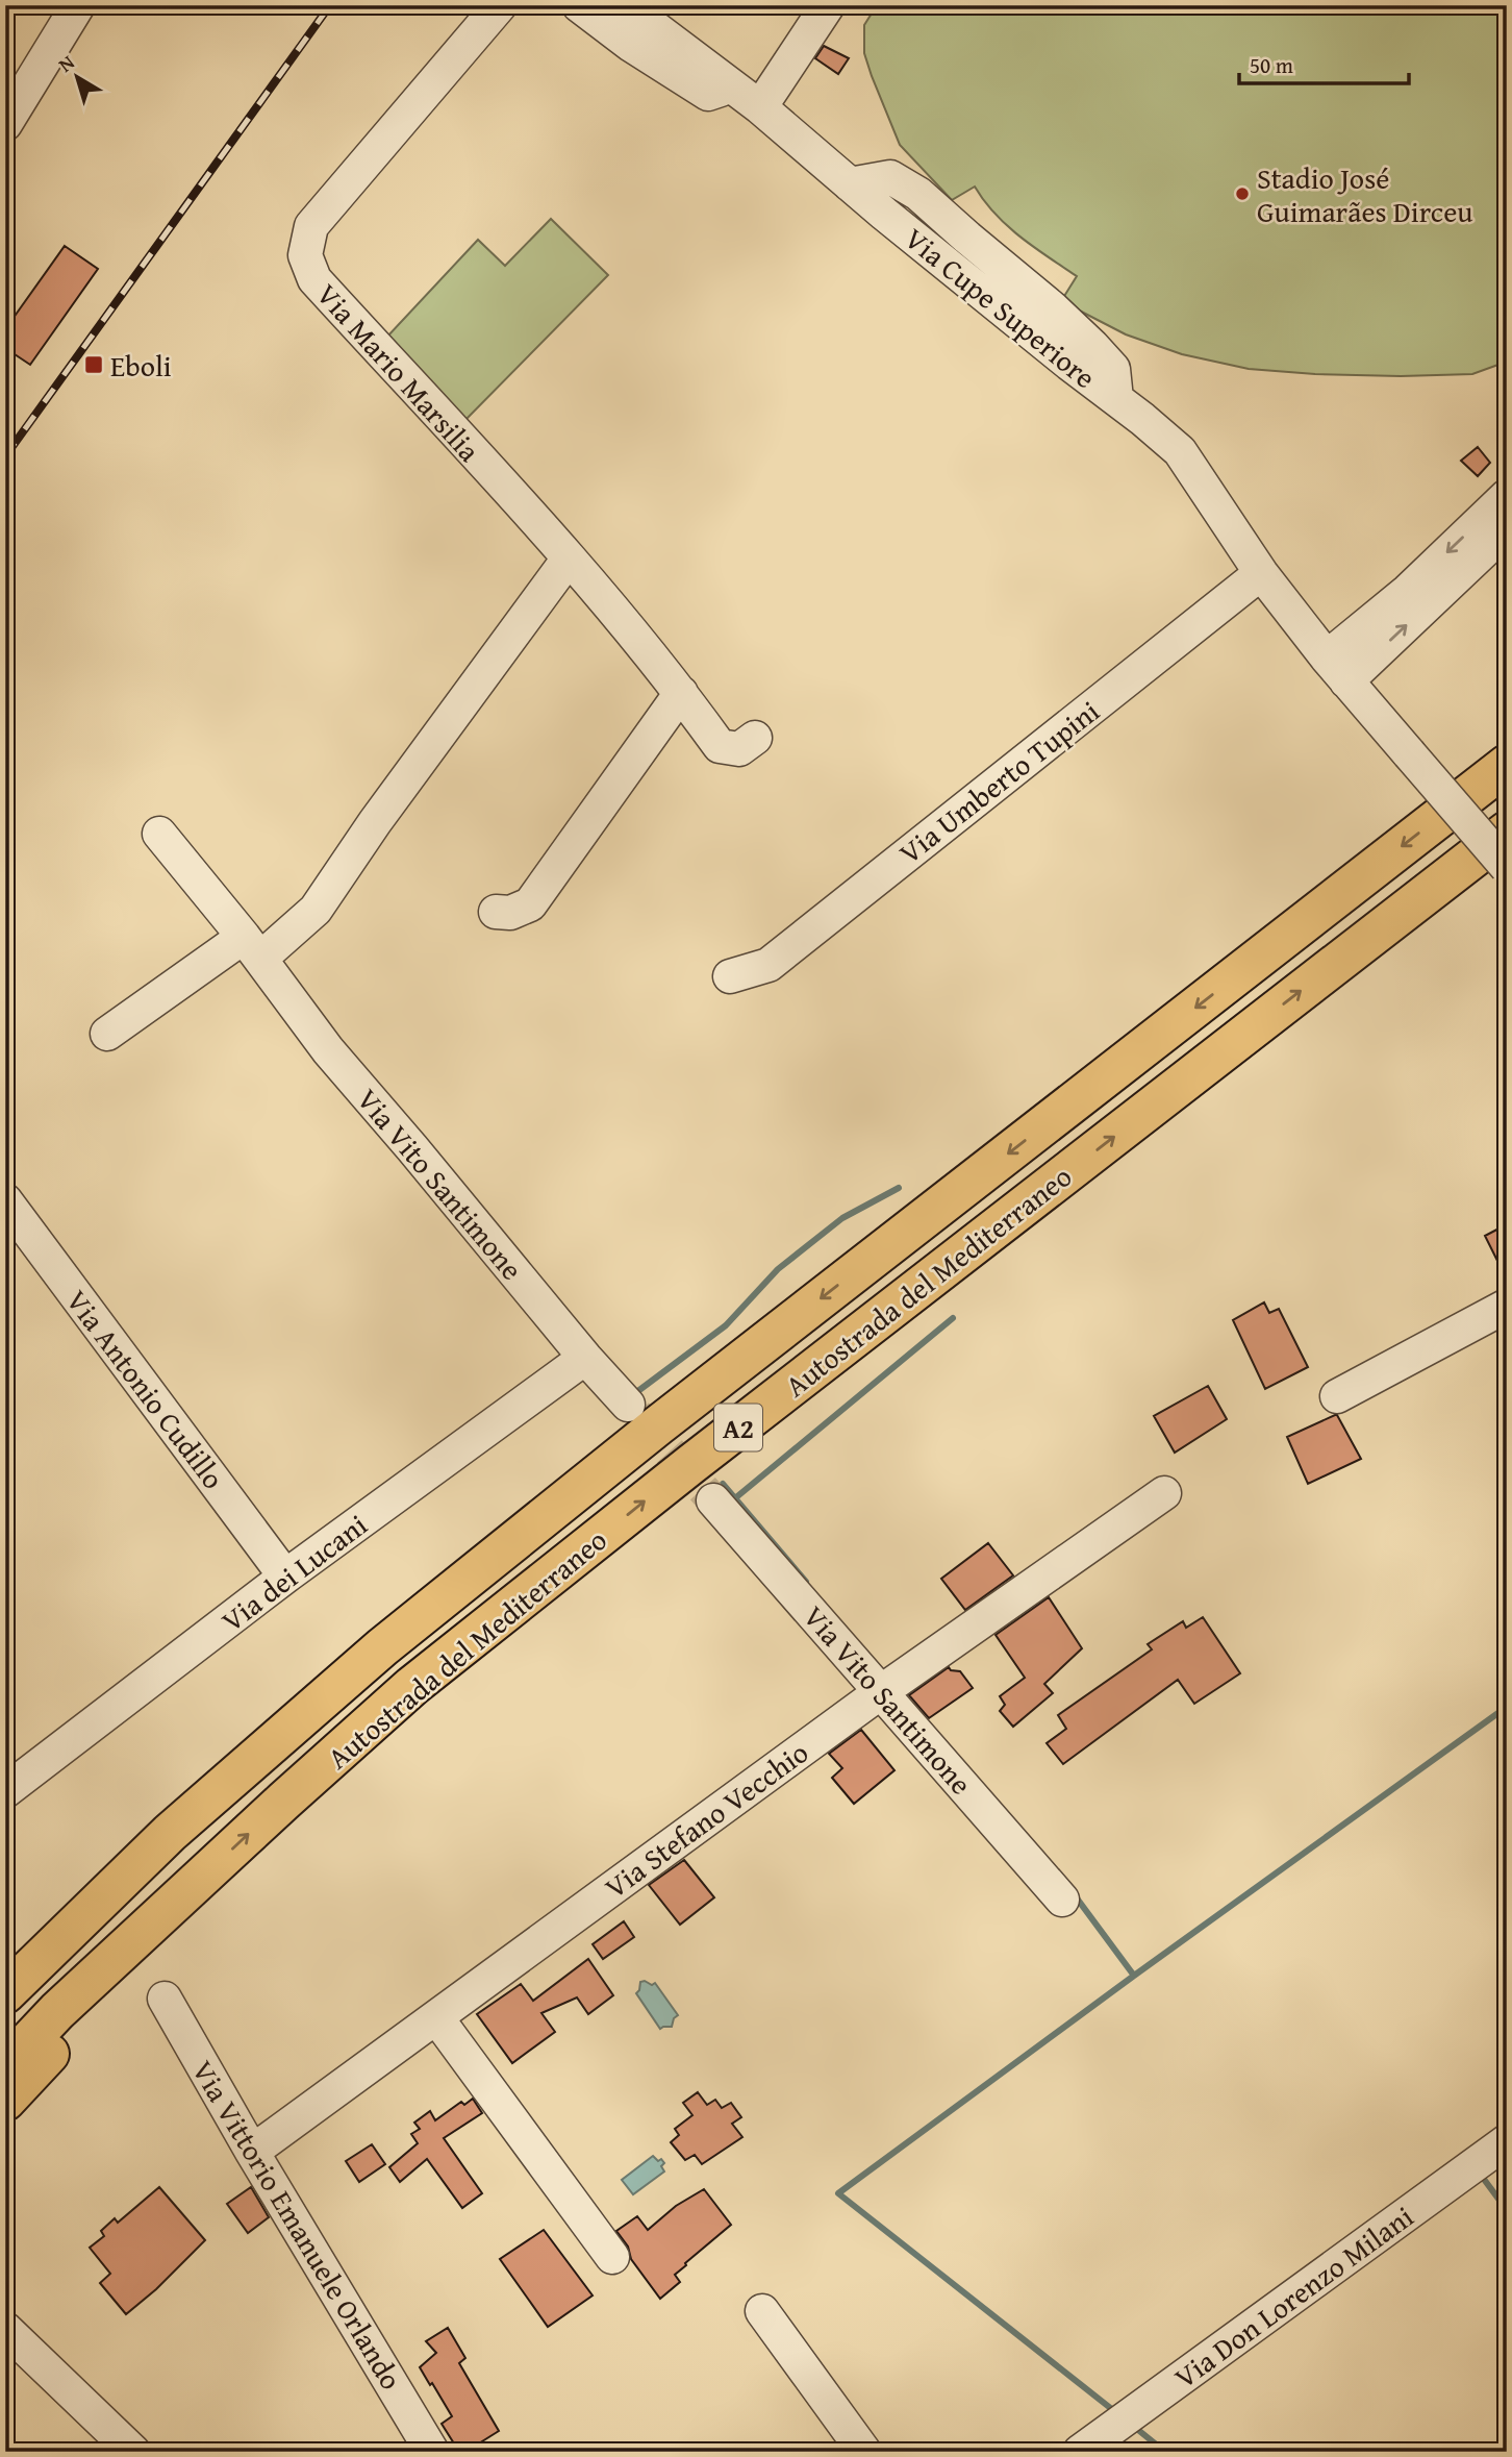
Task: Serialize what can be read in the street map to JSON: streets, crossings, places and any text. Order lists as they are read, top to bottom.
{
  "streets": {
    "highway": ["Autostrada del Mediterraneo", "A2"],
    "street": [
      "Via Cupe Superiore",
      "Via Mario Marsilia",
      "Via Umberto Tupini",
      "Via Vito Santimone",
      "Via Antonio Cudillo",
      "Via dei Lucani",
      "Via Stefano Vecchio",
      "Via Vittorio Emanuele Orlando",
      "Via Don Lorenzo Milani"
    ]
  },
  "crossings": [
    ["Via Cupe Superiore", "Via Umberto Tupini"],
    ["Via Vito Santimone", "Via dei Lucani"],
    ["Via Vito Santimone", "Via Stefano Vecchio"],
    ["Via Antonio Cudillo", "Via dei Lucani"],
    ["Via Stefano Vecchio", "Via Vittorio Emanuele Orlando"]
  ],
  "places": {
    "other": ["Stadio José Guimarães Dirceu"],
    "transit": ["Eboli"]
  },
  "scale_bar": "50 m",
  "north": "top left"
}
